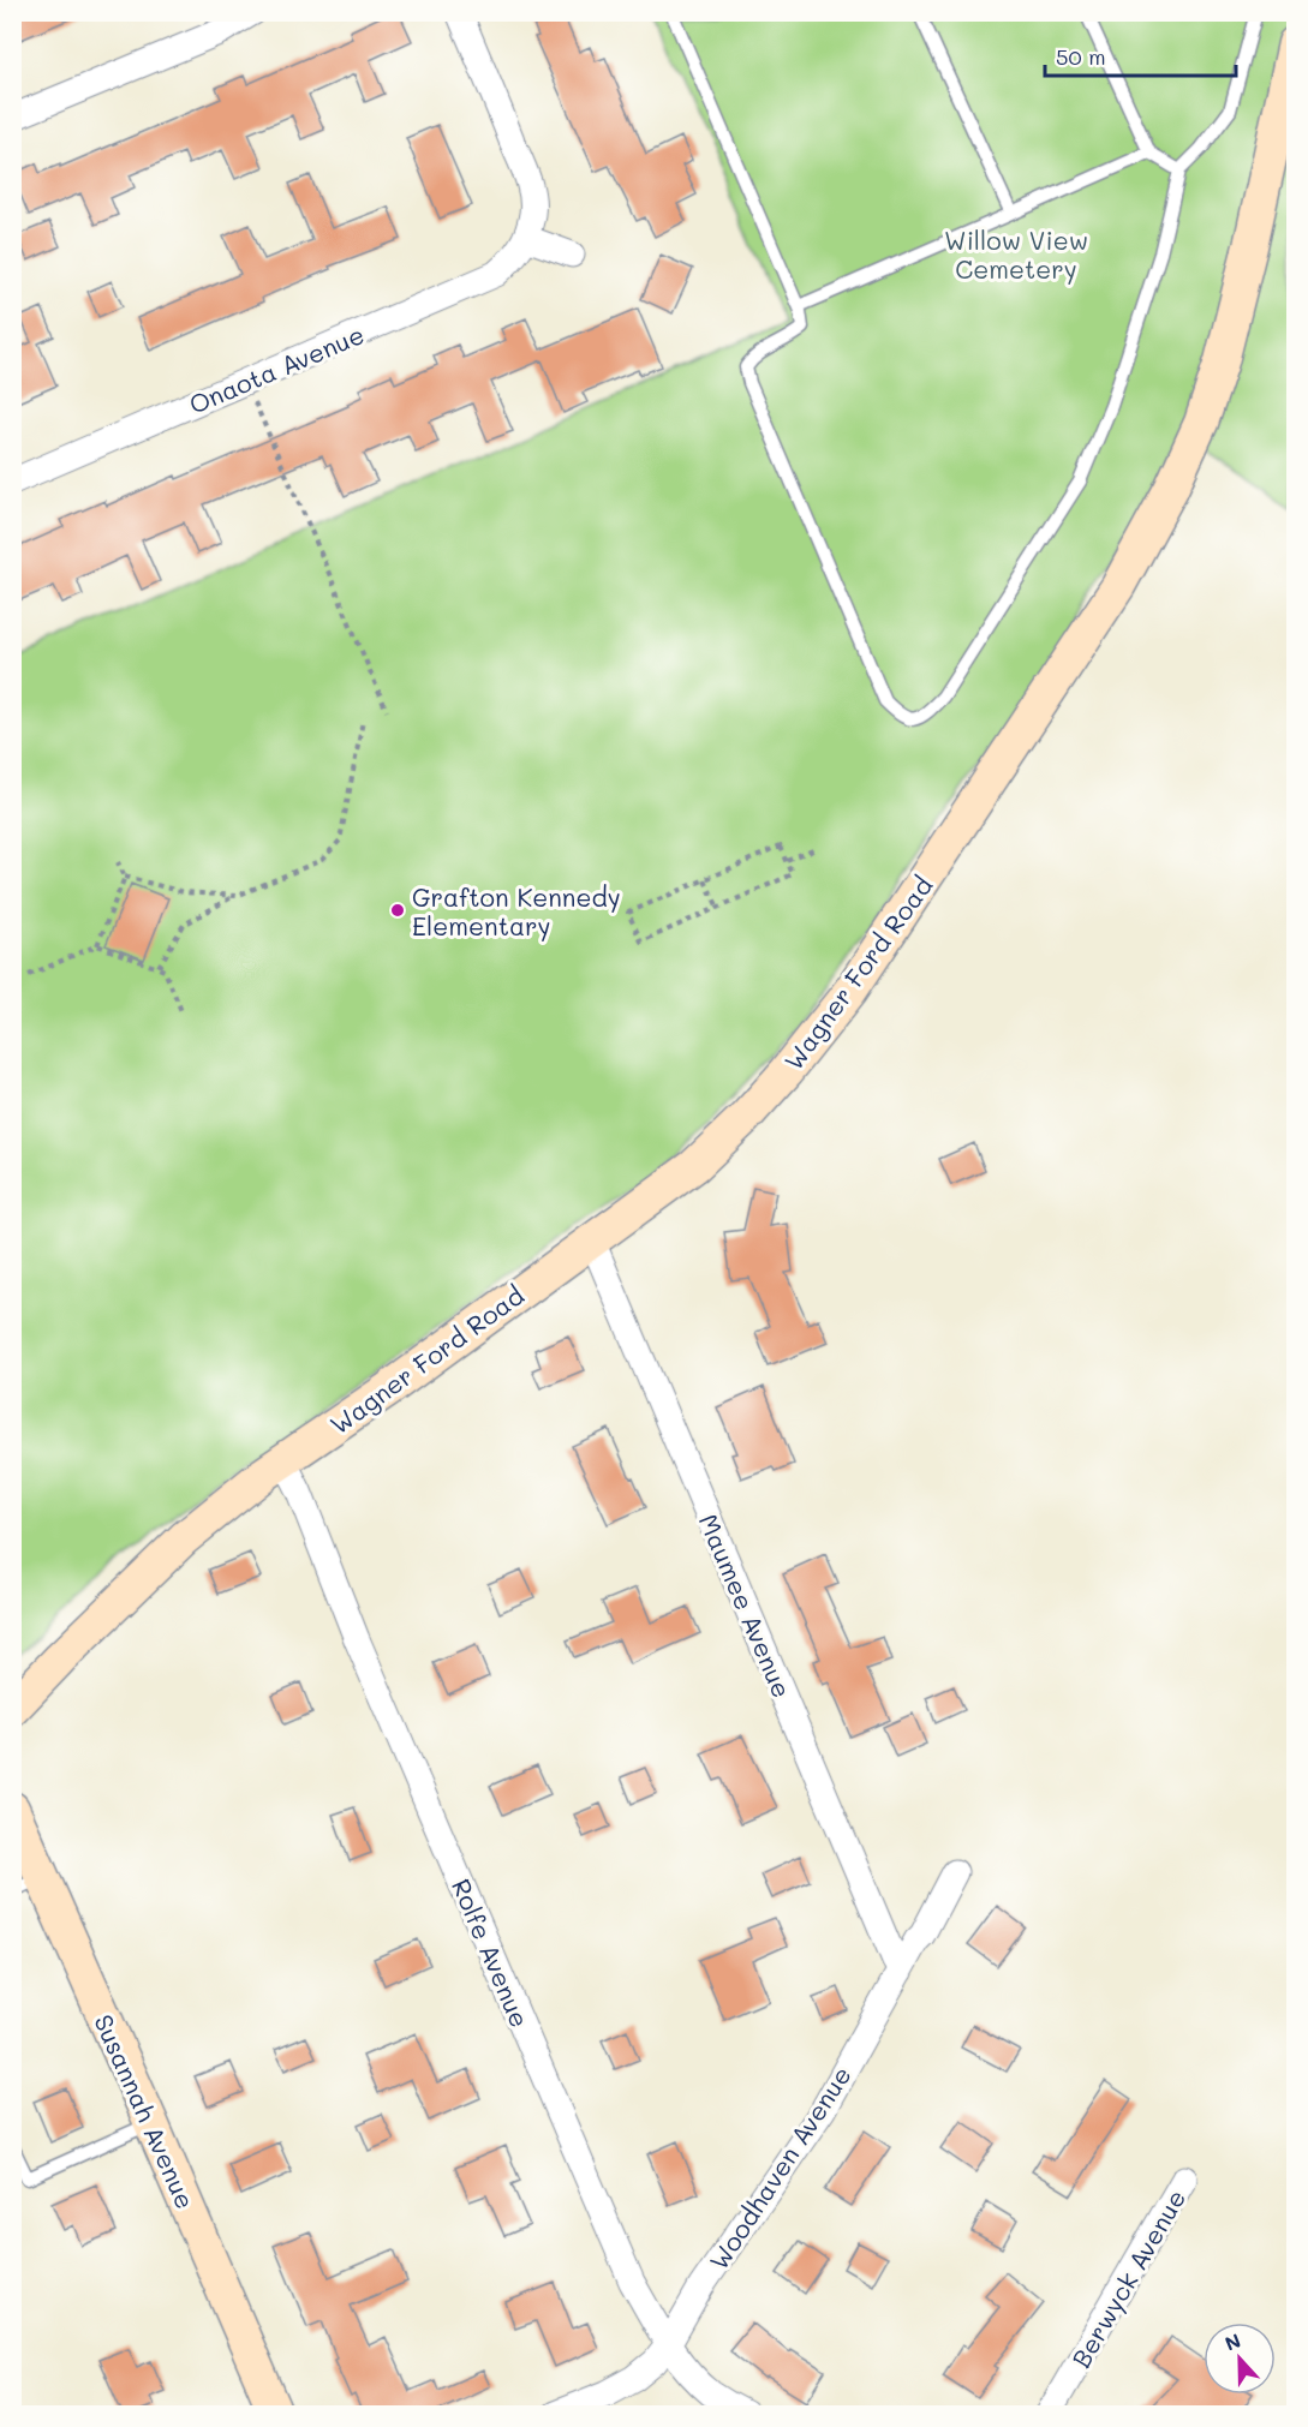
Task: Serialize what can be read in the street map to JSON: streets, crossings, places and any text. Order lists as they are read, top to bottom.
{
  "streets": {
    "main road": ["Wagner Ford Road", "Susannah Avenue"],
    "street": [
      "Onaota Avenue",
      "Maumee Avenue",
      "Rolfe Avenue",
      "Woodhaven Avenue",
      "Berwyck Avenue"
    ]
  },
  "crossings": [
    ["Wagner Ford Road", "Maumee Avenue"],
    ["Wagner Ford Road", "Rolfe Avenue"],
    ["Maumee Avenue", "Woodhaven Avenue"],
    ["Rolfe Avenue", "Woodhaven Avenue"]
  ],
  "parks": ["Willow View Cemetery"],
  "places": ["Grafton Kennedy Elementary"],
  "scale_bar": "50 m",
  "north": "top"
}
